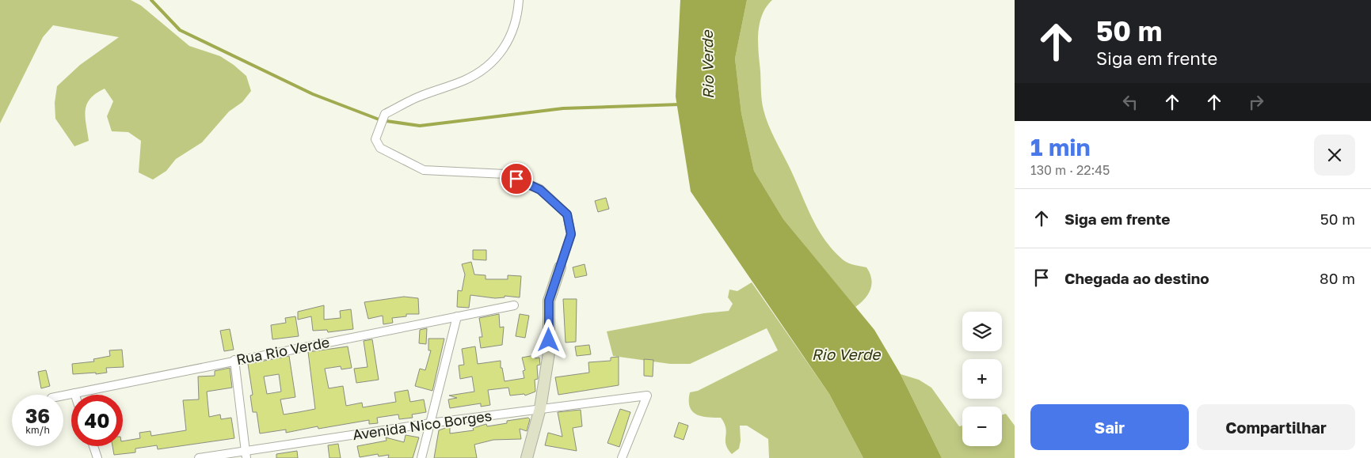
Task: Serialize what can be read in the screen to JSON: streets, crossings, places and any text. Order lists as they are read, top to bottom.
{
  "streets": {
    "street": ["Rua Rio Verde", "Avenida Nico Borges"]
  },
  "water": ["Rio Verde"],
  "page": {
    "turn": ["50 m", "Siga em frente"],
    "heading": ["1 min", "130 m · 22:45"],
    "list": [
      {
        "name": "Siga em frente",
        "value": "50 m"
      },
      {
        "name": "Chegada ao destino",
        "value": "80 m"
      }
    ],
    "map_buttons": ["+", "−"],
    "speed": "36 km/h",
    "limit": "40",
    "buttons": ["Sair", "Compartilhar"]
  }
}
